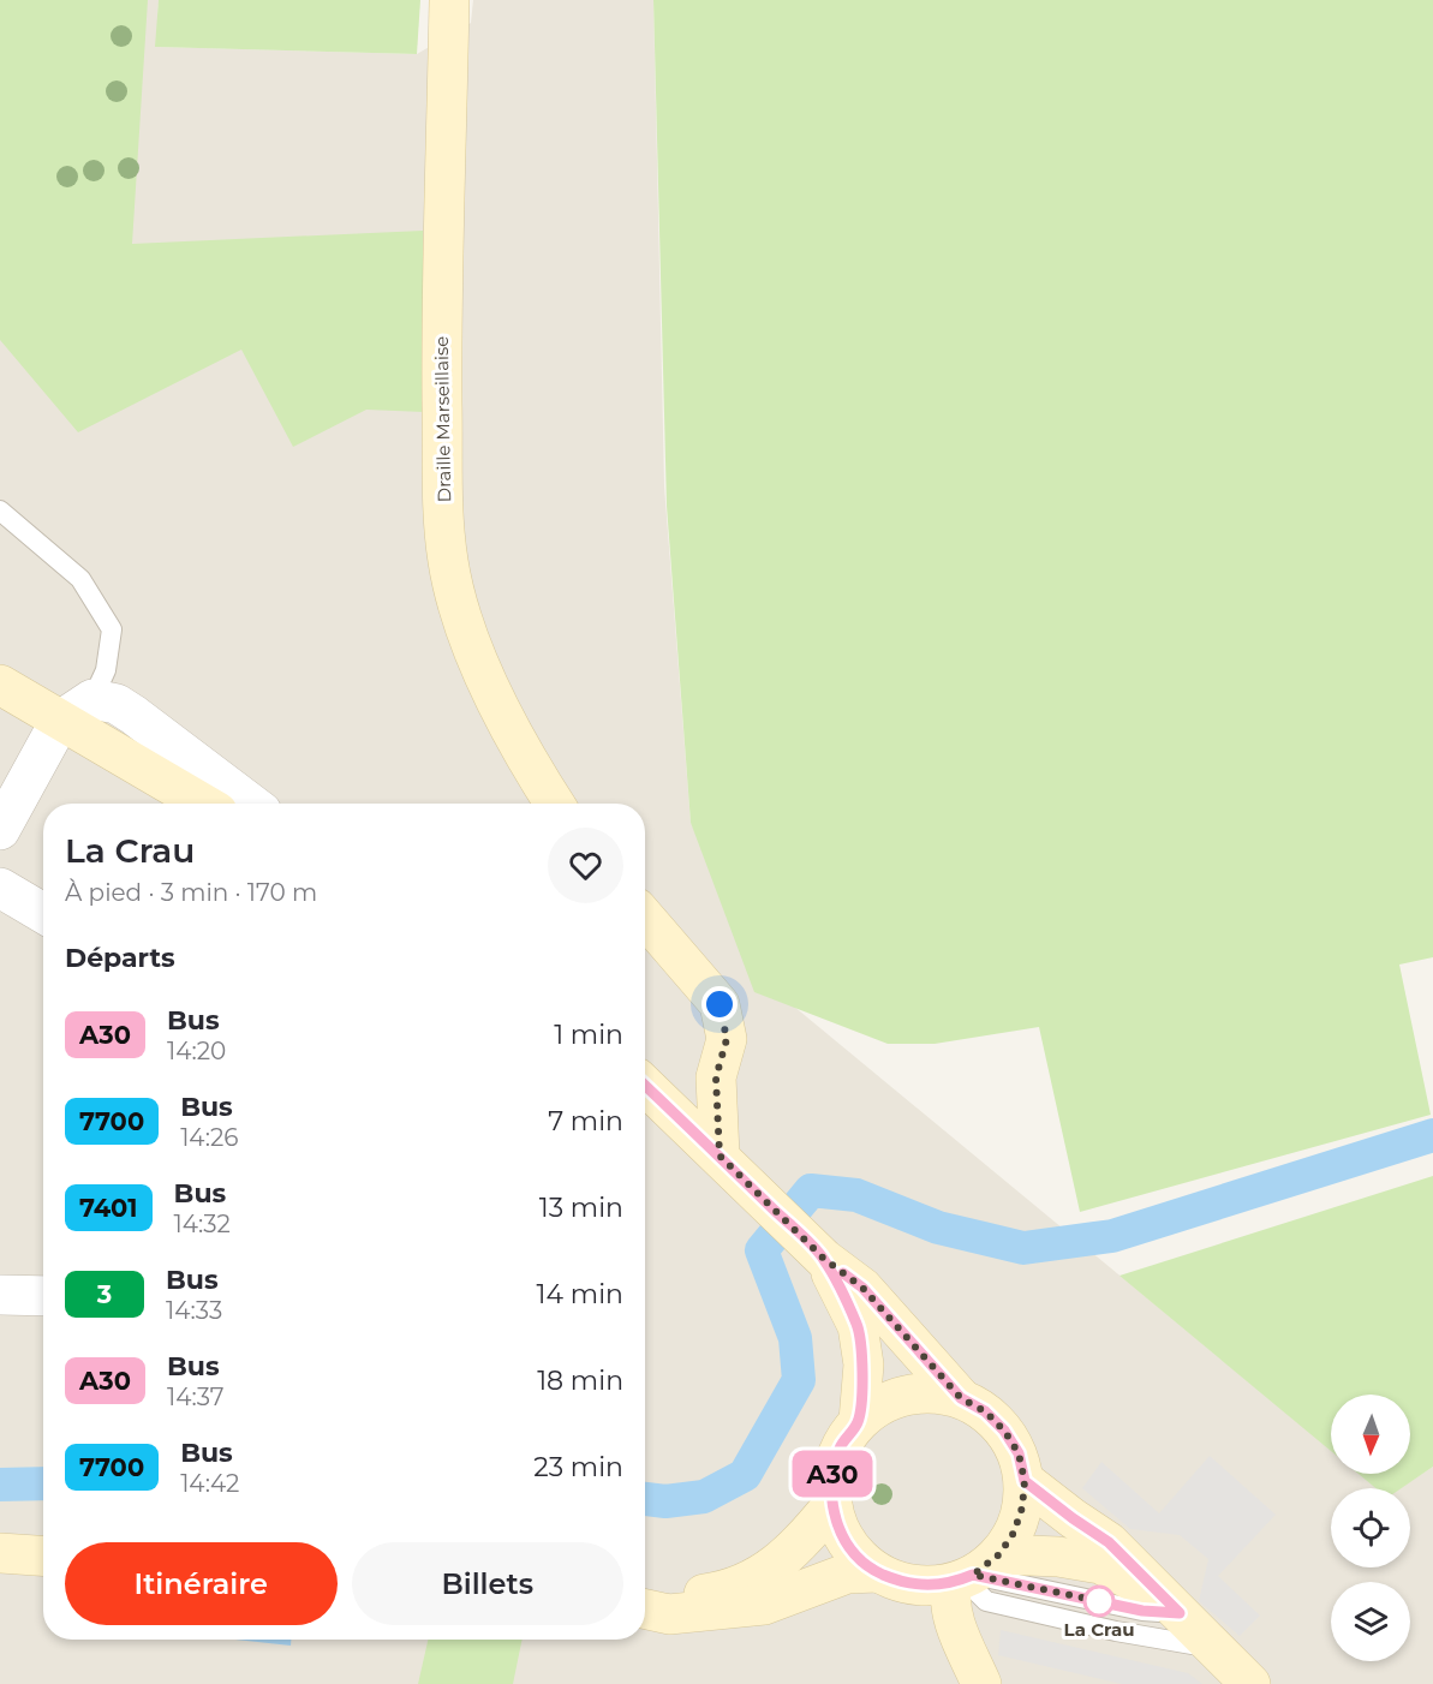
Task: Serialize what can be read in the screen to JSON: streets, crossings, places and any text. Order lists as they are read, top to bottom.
{
  "streets": {
    "main road": ["Draille Marseillaise"]
  },
  "places": ["La Crau"],
  "lines": ["bus line A30"],
  "north": "bottom",
  "page": {
    "on_map": "A30",
    "heading": [
      ["La Crau", "À pied · 3 min · 170 m"],
      "Départs"
    ],
    "list": [
      {
        "mark": "A30",
        "name": "Bus",
        "note": "14:20",
        "value": "1 min"
      },
      {
        "mark": "7700",
        "name": "Bus",
        "note": "14:26",
        "value": "7 min"
      },
      {
        "mark": "7401",
        "name": "Bus",
        "note": "14:32",
        "value": "13 min"
      },
      {
        "mark": "3",
        "name": "Bus",
        "note": "14:33",
        "value": "14 min"
      },
      {
        "mark": "A30",
        "name": "Bus",
        "note": "14:37",
        "value": "18 min"
      },
      {
        "mark": "7700",
        "name": "Bus",
        "note": "14:42",
        "value": "23 min"
      }
    ],
    "buttons": ["Itinéraire", "Billets"]
  }
}
